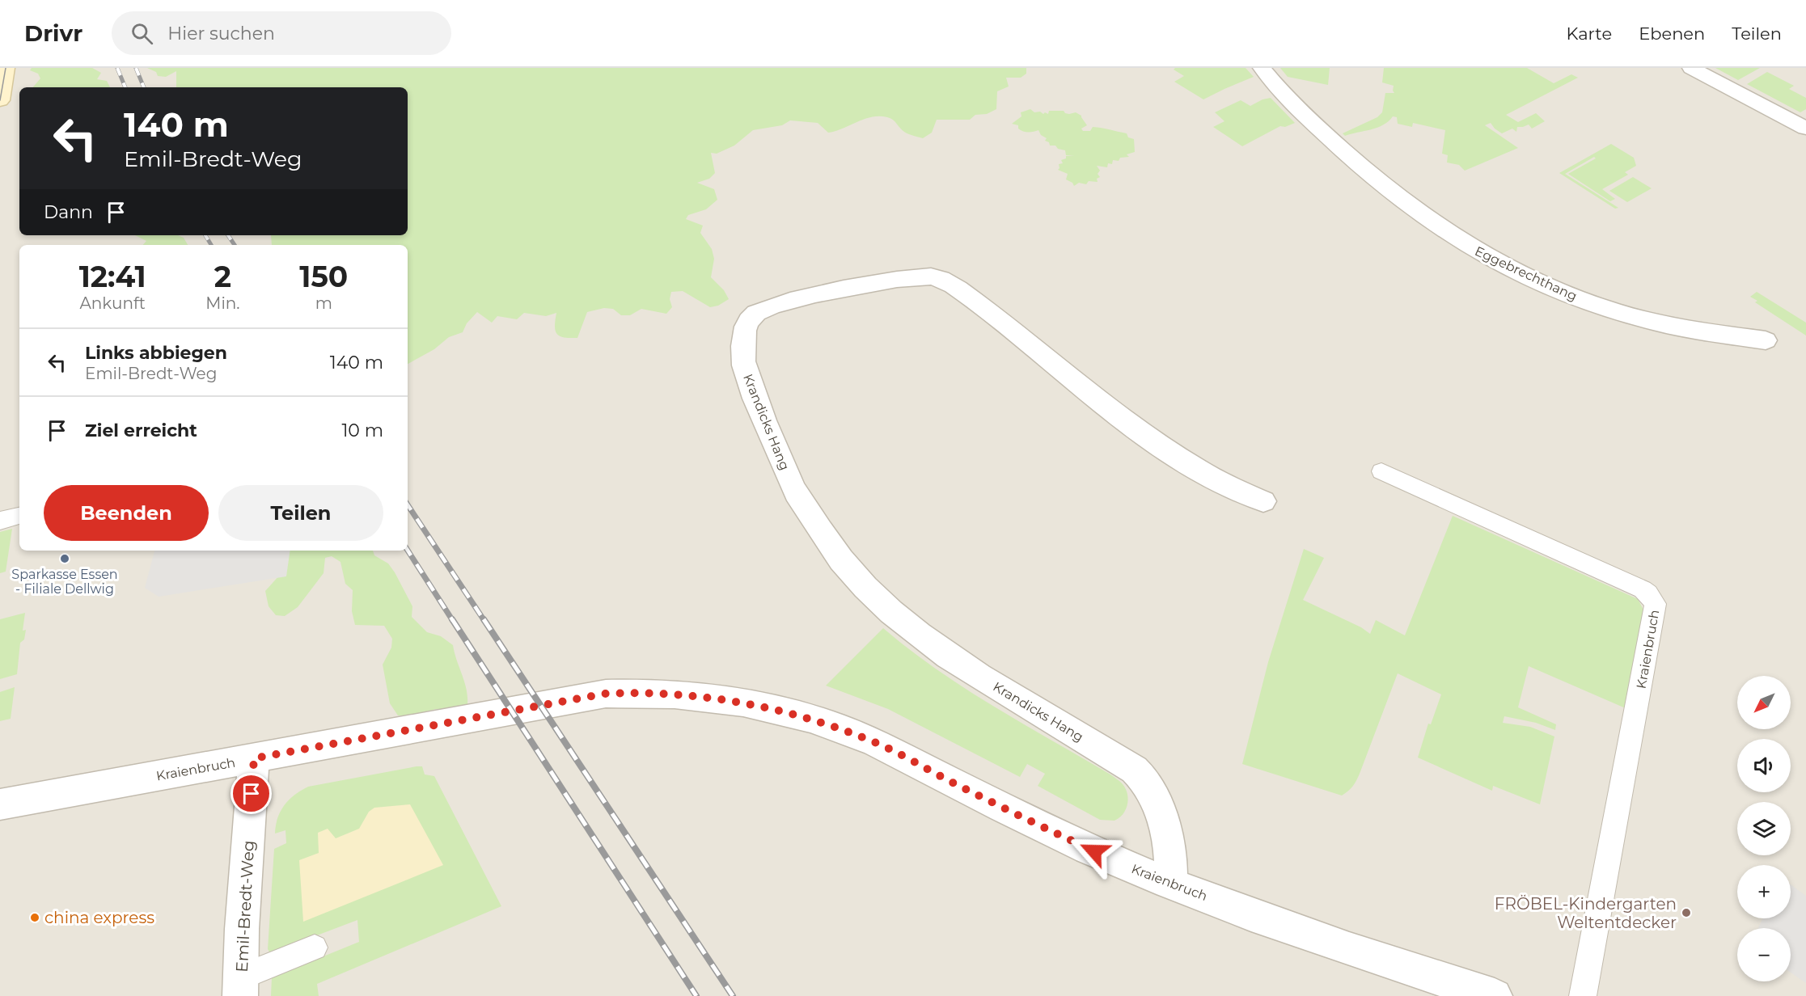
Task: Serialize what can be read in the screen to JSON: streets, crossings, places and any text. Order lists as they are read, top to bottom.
{
  "streets": {
    "street": [
      "Eggebrechthang",
      "Krandicks Hang",
      "Kraienbruch",
      "Emil-Bredt-Weg"
    ]
  },
  "crossings": [
    ["Krandicks Hang", "Kraienbruch"],
    ["Kraienbruch", "Emil-Bredt-Weg"]
  ],
  "places": ["Sparkasse Essen - Filiale Dellwig", "FRÖBEL-Kindergarten Weltentdecker", "china express"],
  "north": "bottom left",
  "page": {
    "header": "Drivr",
    "search": "Hier suchen",
    "nav": ["Karte", "Ebenen", "Teilen"],
    "turn": ["140 m", "Emil-Bredt-Weg"],
    "then": "Dann",
    "eta": [
      "12:41",
      "Ankunft",
      "2",
      "Min.",
      "150",
      "m"
    ],
    "list": [
      {
        "name": "Links abbiegen",
        "note": "Emil-Bredt-Weg",
        "value": "140 m"
      },
      {
        "name": "Ziel erreicht",
        "value": "10 m"
      }
    ],
    "buttons": ["Beenden", "Teilen"],
    "map_buttons": ["+", "−"]
  }
}
